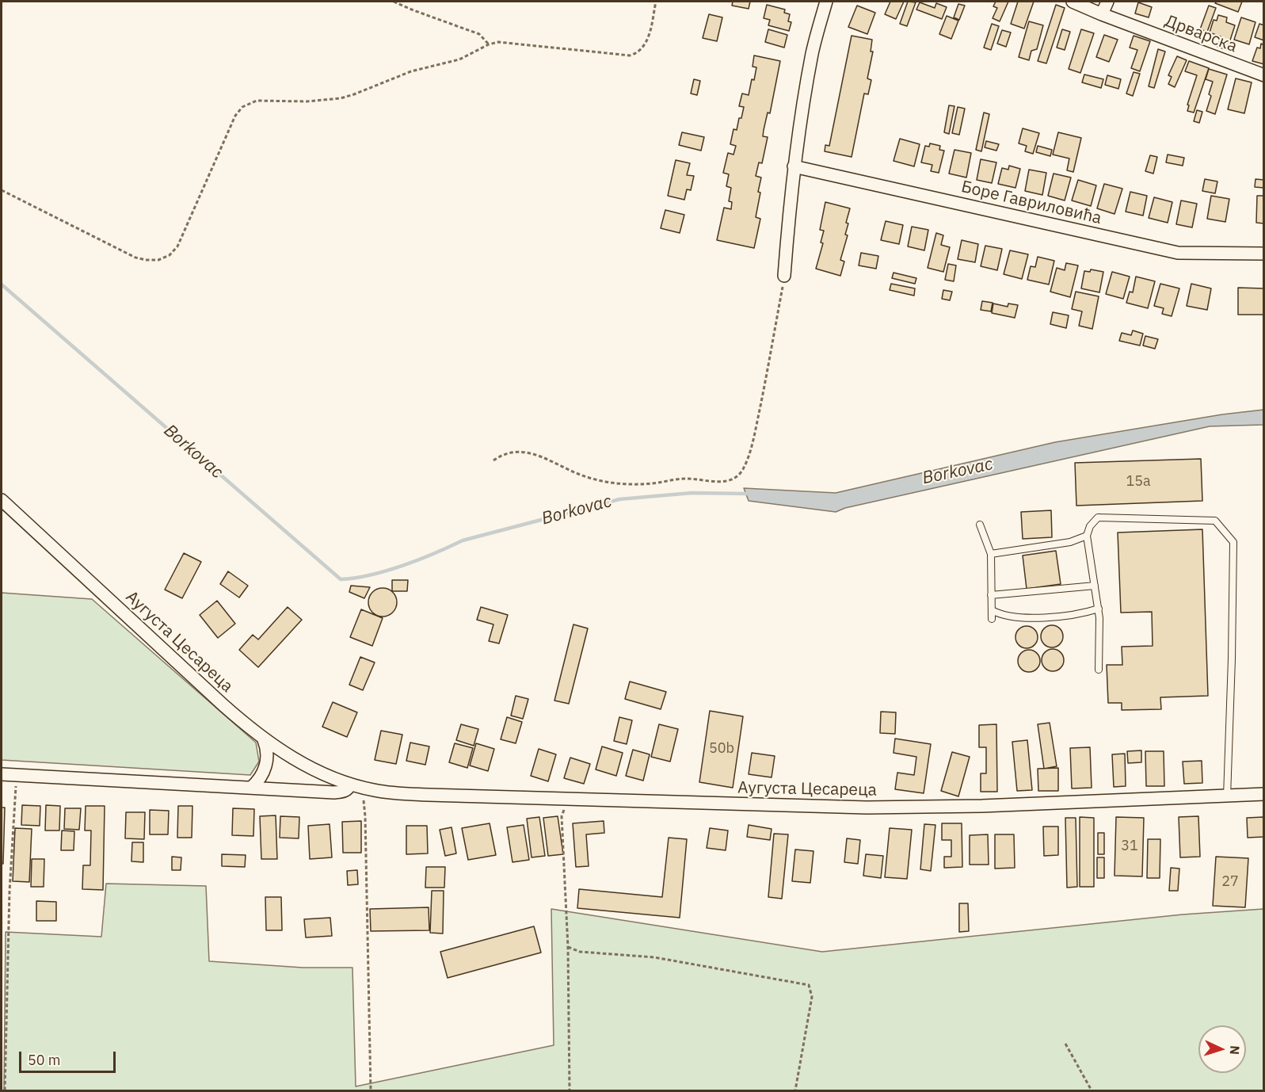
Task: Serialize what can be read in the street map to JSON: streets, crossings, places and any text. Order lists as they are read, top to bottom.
{
  "streets": {
    "street": ["Дрварска", "Боре Гавриловића", "Аугуста Цесареца"]
  },
  "water": ["Borkovac"],
  "house_numbers": [
    "15a",
    "50b",
    "31",
    "27"
  ],
  "scale_bar": "50 m",
  "north": "right"
}
